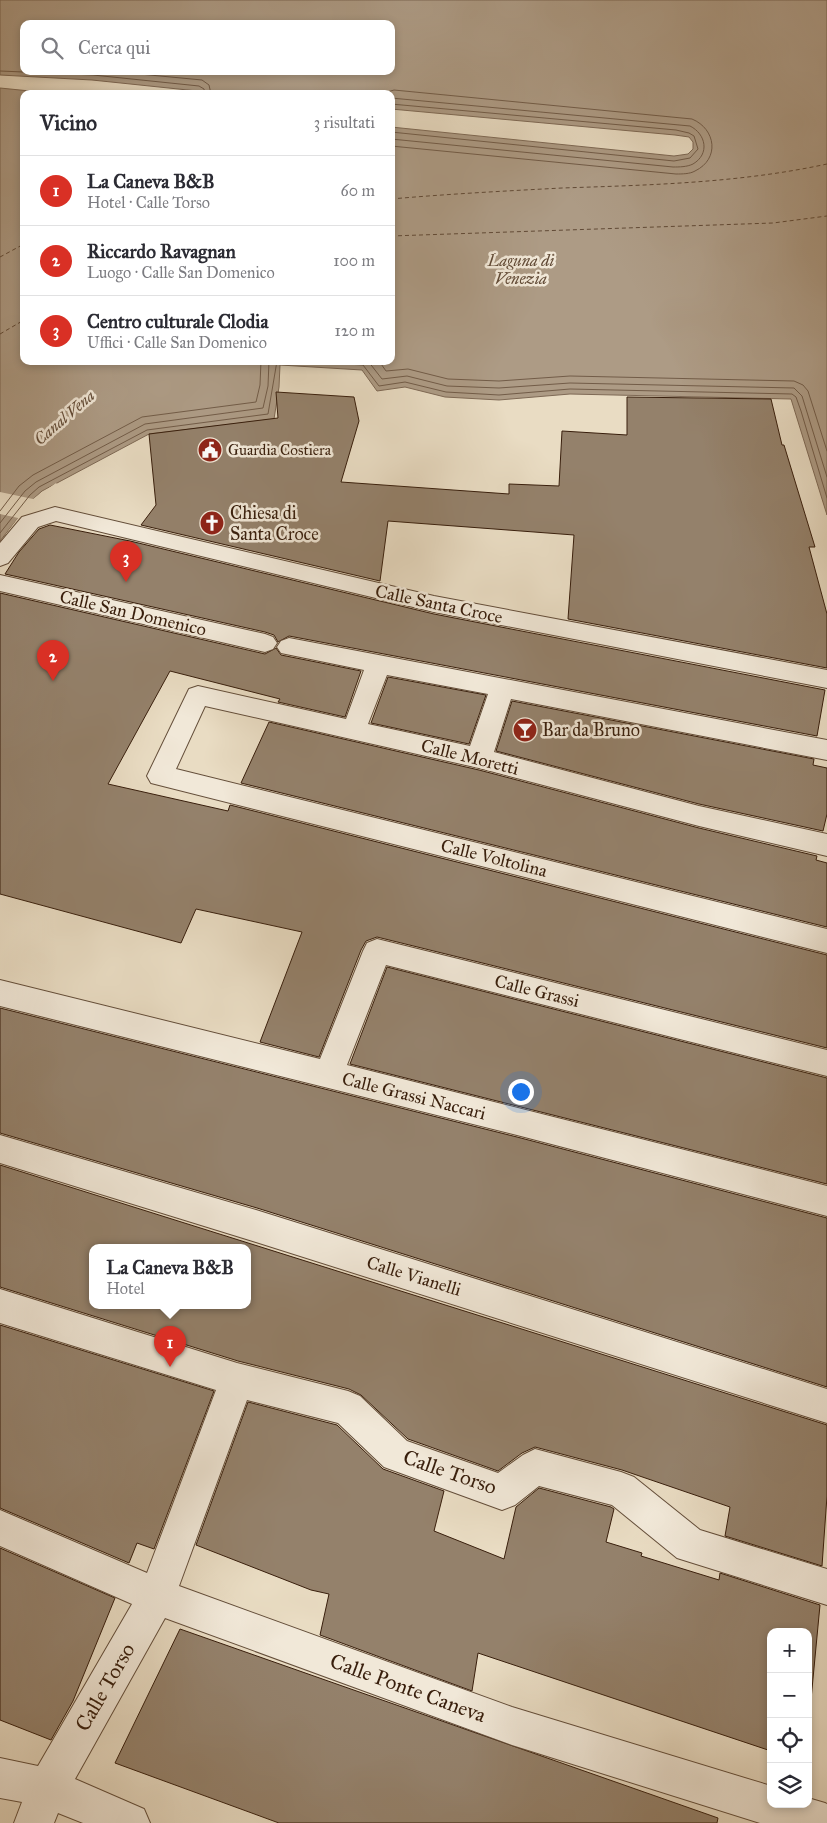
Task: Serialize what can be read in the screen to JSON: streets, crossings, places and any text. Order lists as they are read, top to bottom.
{
  "streets": {
    "street": [
      "Calle Santa Croce",
      "Calle San Domenico",
      "Calle Moretti",
      "Calle Voltolina",
      "Calle Grassi",
      "Calle Grassi Naccari",
      "Calle Vianelli",
      "Calle Torso",
      "Calle Ponte Caneva"
    ]
  },
  "crossings": [
    ["Calle Moretti", "Calle Voltolina"],
    ["Calle Grassi", "Calle Grassi Naccari"],
    ["Calle Torso", "Calle Ponte Caneva"]
  ],
  "water": ["Laguna di Venezia", "Canal Vena"],
  "places": {
    "public building": ["Guardia Costiera"],
    "church": ["Chiesa di Santa Croce"],
    "bar": ["Bar da Bruno"]
  },
  "page": {
    "search": "Cerca qui",
    "heading": ["Vicino", "3 risultati"],
    "list": [
      {
        "mark": "1",
        "name": "La Caneva B&B",
        "note": "Hotel · Calle Torso",
        "value": "60 m"
      },
      {
        "mark": "2",
        "name": "Riccardo Ravagnan",
        "note": "Luogo · Calle San Domenico",
        "value": "100 m"
      },
      {
        "mark": "3",
        "name": "Centro culturale Clodia",
        "note": "Uffici · Calle San Domenico",
        "value": "120 m"
      }
    ],
    "pins": ["3", "2", "1"],
    "popup": ["La Caneva B&B", "Hotel"],
    "map_buttons": ["+", "−"]
  }
}
